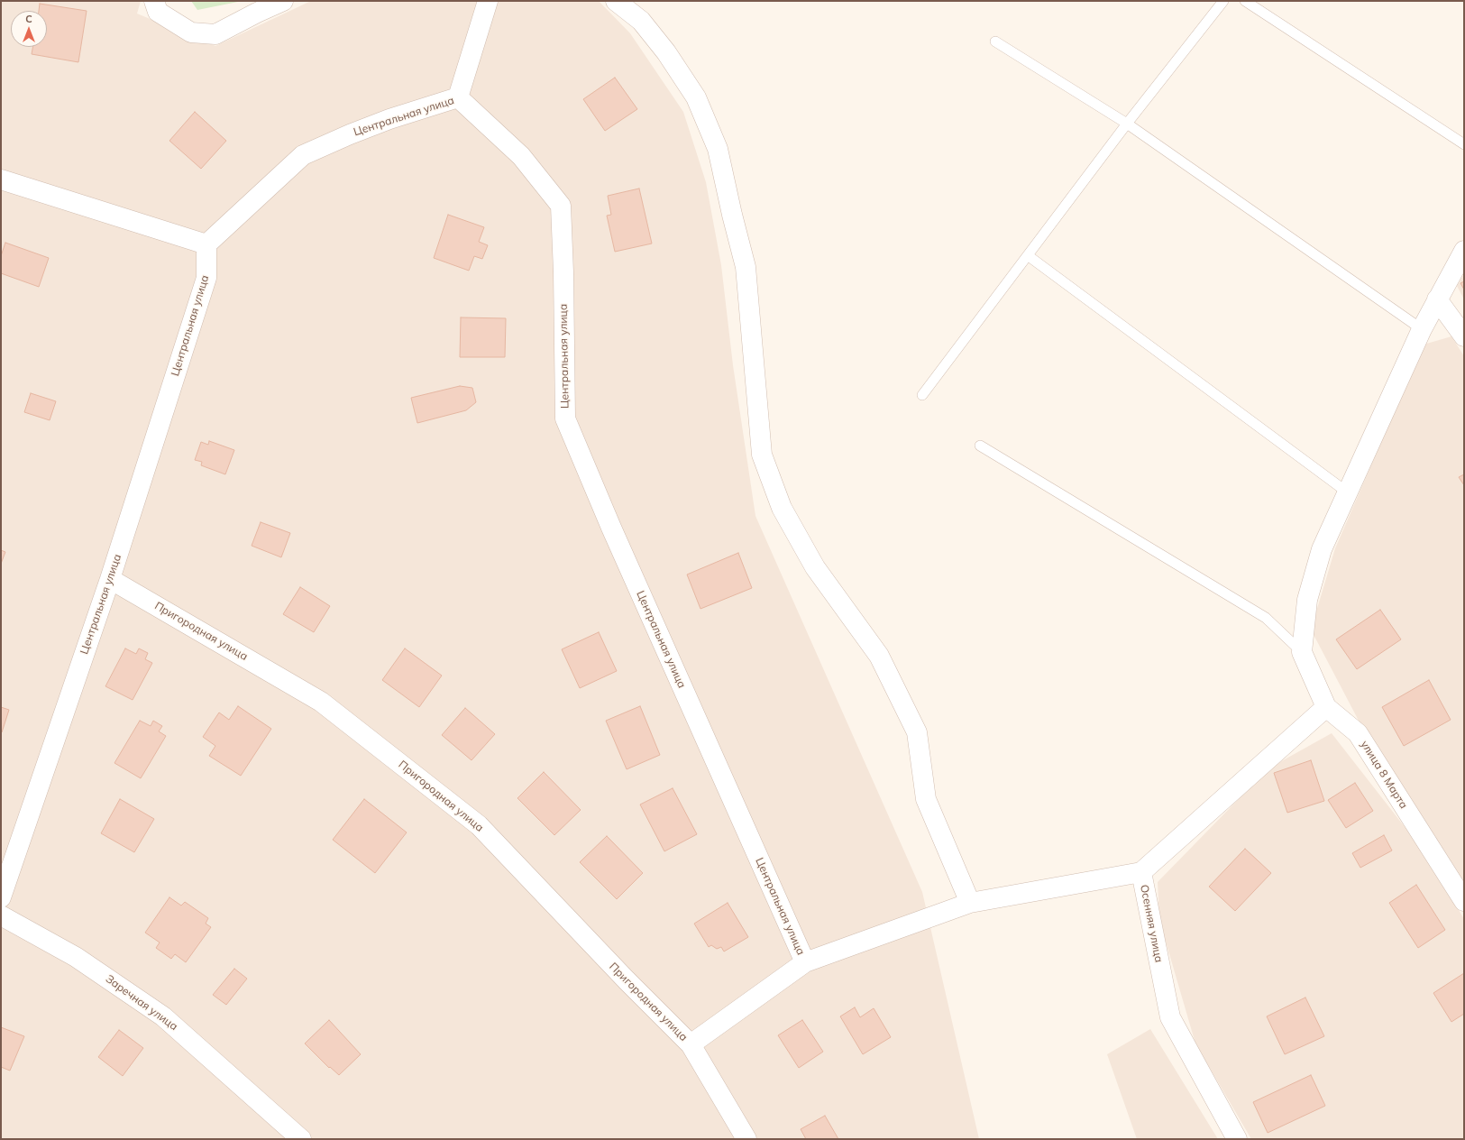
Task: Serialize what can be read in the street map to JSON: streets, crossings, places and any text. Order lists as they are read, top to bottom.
{
  "streets": {
    "street": [
      "Центральная улица",
      "Пригородная улица",
      "улица 8 Марта",
      "Осенняя улица",
      "Заречная улица"
    ]
  },
  "crossings": [
    ["Центральная улица", "Пригородная улица"],
    ["улица 8 Марта", "Осенняя улица"]
  ],
  "north": "top"
}
